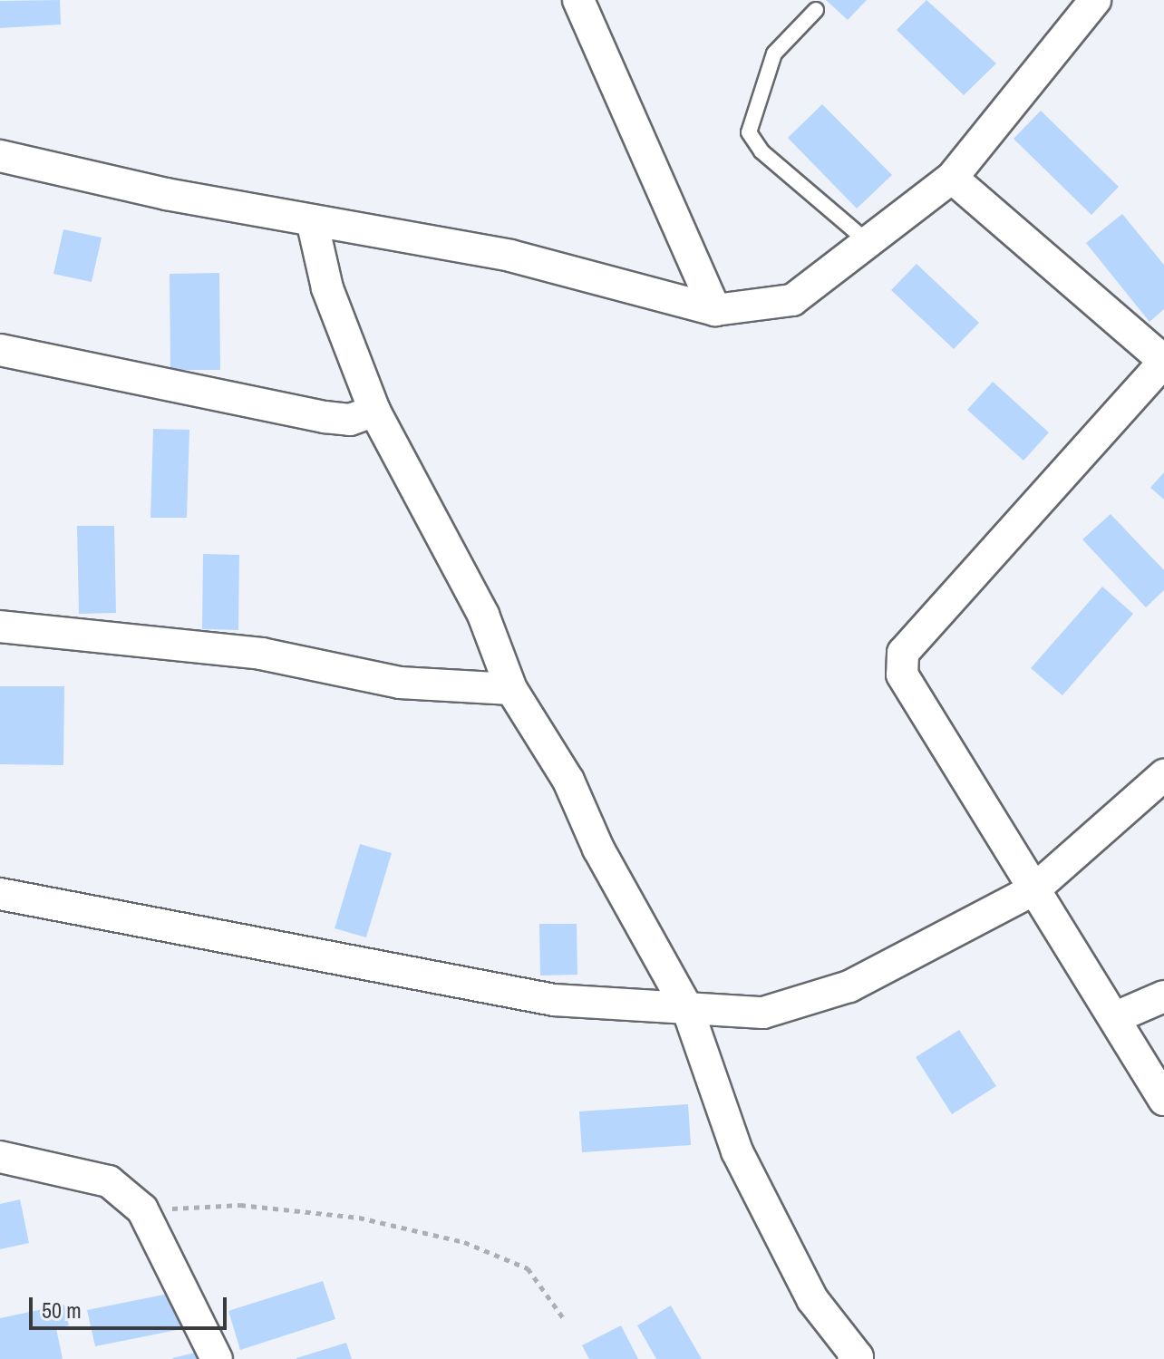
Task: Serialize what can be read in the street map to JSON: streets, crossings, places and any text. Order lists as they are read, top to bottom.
{
  "scale_bar": "50 m"
}
